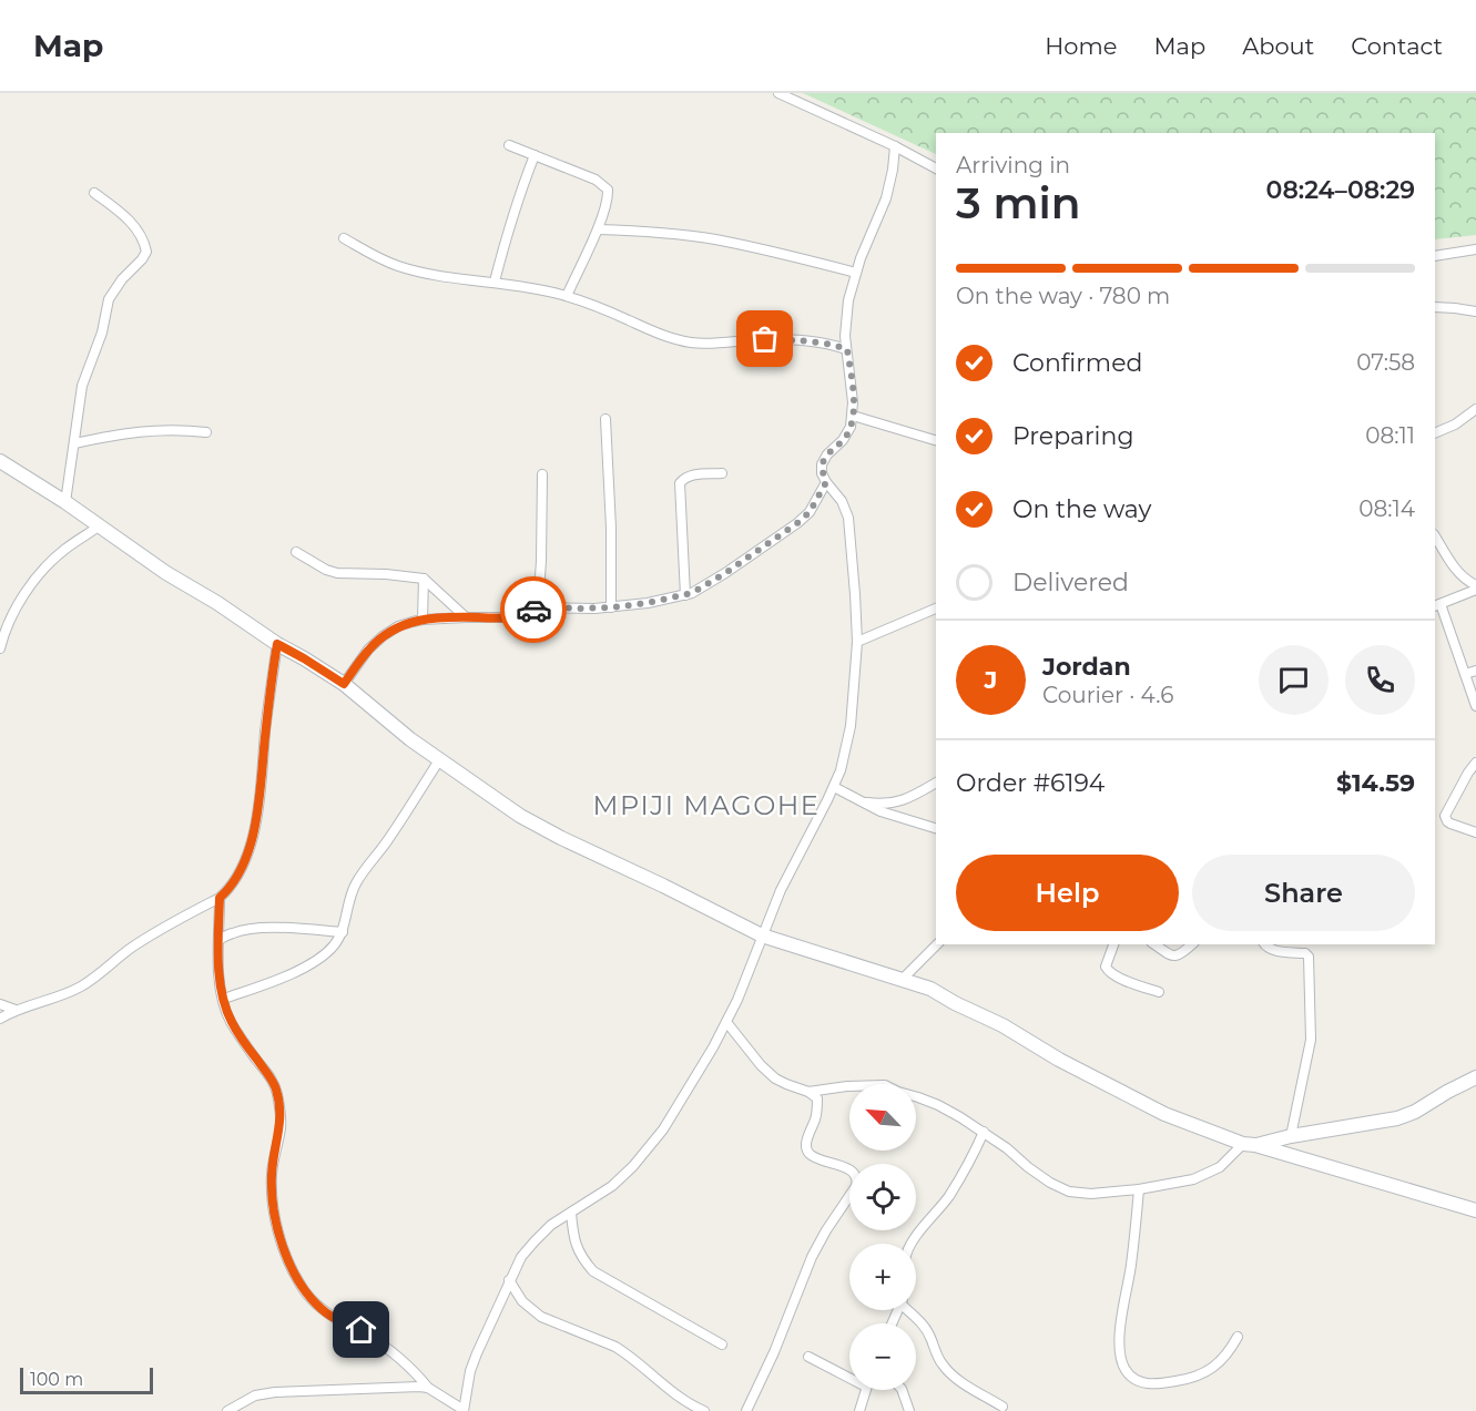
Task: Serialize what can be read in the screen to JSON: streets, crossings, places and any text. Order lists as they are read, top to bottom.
{
  "districts": ["MPIJI MAGOHE"],
  "scale_bar": "100 m",
  "north": "top left",
  "page": {
    "header": "Map",
    "nav": [
      "Home",
      "Map",
      "About",
      "Contact"
    ],
    "heading": ["3 min", "Arriving in", "08:24–08:29"],
    "panel": [
      "Jordan",
      "Courier · 4.6",
      "Order #6194",
      "$14.59"
    ],
    "bar": "On the way · 780 m",
    "list": [
      ["Confirmed", "07:58"],
      ["Preparing", "08:11"],
      ["On the way", "08:14"],
      "Delivered"
    ],
    "round": "J",
    "buttons": ["Help", "Share"],
    "map_buttons": ["+", "−"],
    "scale": "100 m"
  }
}
